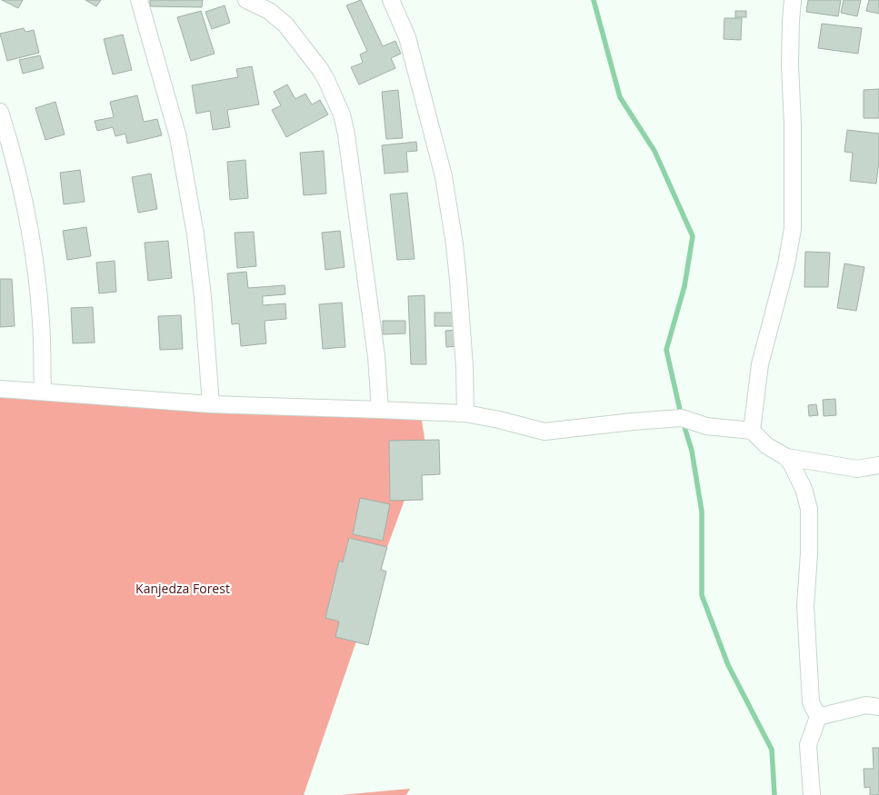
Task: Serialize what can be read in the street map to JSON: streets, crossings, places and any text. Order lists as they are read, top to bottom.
{
  "parks": ["Kanjedza Forest"]
}
